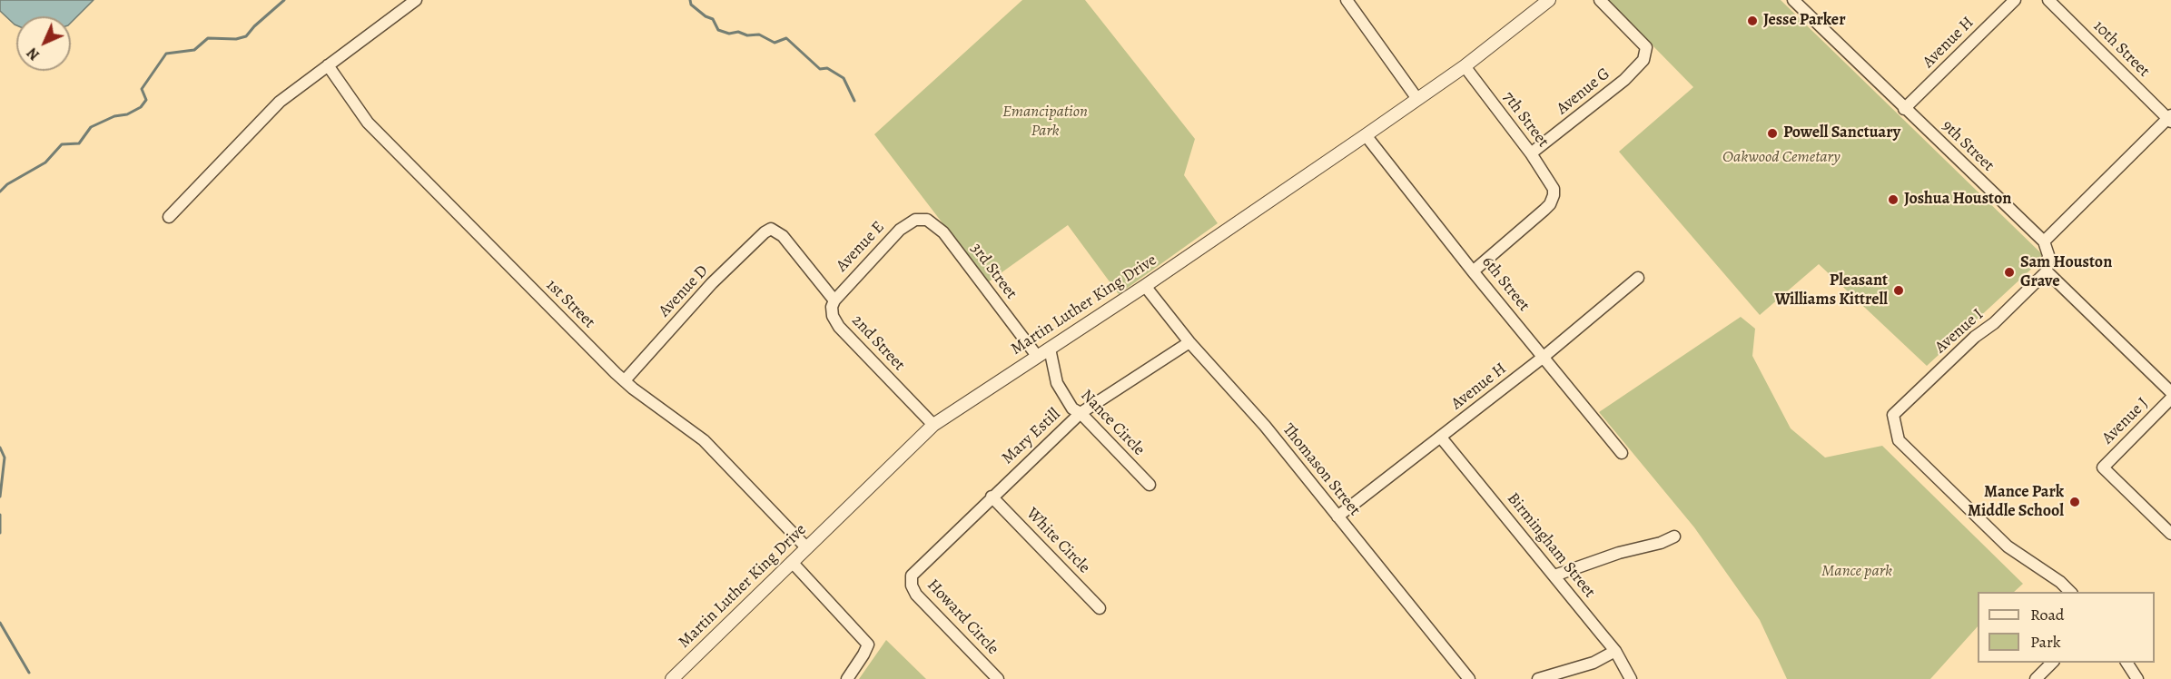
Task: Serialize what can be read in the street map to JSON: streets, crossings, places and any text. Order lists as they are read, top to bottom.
{
  "streets": {
    "street": [
      "Avenue H",
      "10th Street",
      "Avenue G",
      "7th Street",
      "9th Street",
      "Avenue E",
      "3rd Street",
      "6th Street",
      "Avenue D",
      "1st Street",
      "Martin Luther King Drive",
      "Avenue I",
      "2nd Street",
      "Avenue J",
      "Nance Circle",
      "Mary Estill",
      "Thomason Street",
      "White Circle",
      "Birmingham Street",
      "Howard Circle"
    ]
  },
  "crossings": [
    ["Avenue H", "9th Street"],
    ["Avenue H", "6th Street"],
    ["Avenue H", "Thomason Street"],
    ["Avenue H", "Birmingham Street"],
    ["Avenue G", "7th Street"],
    ["7th Street", "6th Street"],
    ["7th Street", "Martin Luther King Drive"],
    ["Avenue E", "3rd Street"],
    ["Avenue E", "Avenue D"],
    ["Avenue E", "2nd Street"],
    ["3rd Street", "Martin Luther King Drive"],
    ["6th Street", "Martin Luther King Drive"],
    ["Avenue D", "1st Street"],
    ["Avenue D", "2nd Street"],
    ["1st Street", "Martin Luther King Drive"],
    ["Martin Luther King Drive", "2nd Street"],
    ["Martin Luther King Drive", "Nance Circle"],
    ["Martin Luther King Drive", "Thomason Street"],
    ["Nance Circle", "Mary Estill"],
    ["Mary Estill", "Thomason Street"],
    ["Mary Estill", "White Circle"],
    ["Mary Estill", "Howard Circle"]
  ],
  "parks": ["Emancipation Park", "Oakwood Cemetary", "Mance park"],
  "places": [
    "Jesse Parker",
    "Powell Sanctuary",
    "Joshua Houston",
    "Sam Houston Grave",
    "Pleasant Williams Kittrell",
    "Mance Park Middle School"
  ],
  "legend": ["Road", "Park"],
  "north": "bottom left"
}
